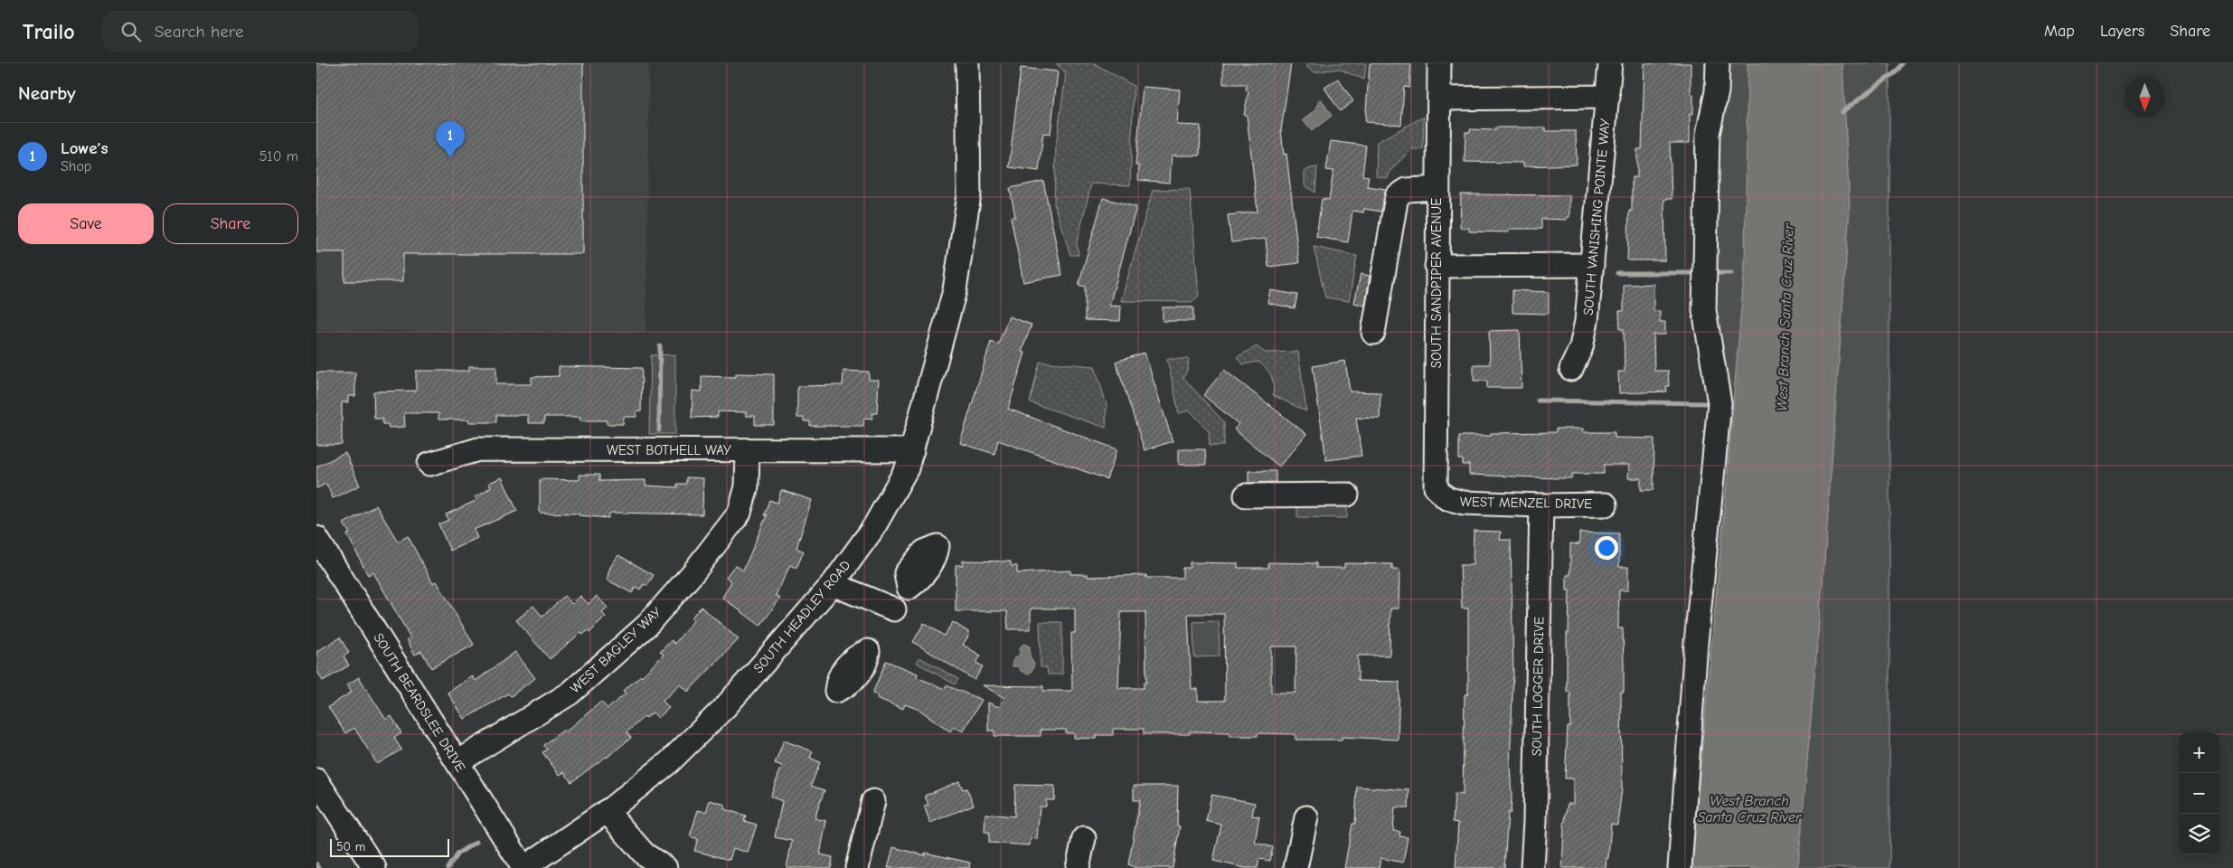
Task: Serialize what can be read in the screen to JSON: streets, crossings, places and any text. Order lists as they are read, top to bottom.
{
  "streets": {
    "street": [
      "SOUTH VANISHING POINTE WAY",
      "SOUTH SANDPIPER AVENUE",
      "WEST BOTHELL WAY",
      "WEST MENZEL DRIVE",
      "SOUTH HEADLEY ROAD",
      "WEST BAGLEY WAY",
      "SOUTH LOGGER DRIVE",
      "SOUTH BEARDSLEE DRIVE"
    ]
  },
  "crossings": [
    ["SOUTH SANDPIPER AVENUE", "WEST MENZEL DRIVE"],
    ["WEST BOTHELL WAY", "SOUTH HEADLEY ROAD"],
    ["WEST BOTHELL WAY", "WEST BAGLEY WAY"],
    ["WEST MENZEL DRIVE", "SOUTH LOGGER DRIVE"],
    ["SOUTH HEADLEY ROAD", "SOUTH BEARDSLEE DRIVE"],
    ["WEST BAGLEY WAY", "SOUTH BEARDSLEE DRIVE"]
  ],
  "water": ["West Branch Santa Cruz River"],
  "scale_bar": "50 m",
  "north": "bottom",
  "page": {
    "header": "Trailo",
    "search": "Search here",
    "nav": ["Map", "Layers", "Share"],
    "heading": "Nearby",
    "pins": "1",
    "list": [
      {
        "mark": "1",
        "name": "Lowe’s",
        "note": "Shop",
        "value": "510 m"
      }
    ],
    "buttons": ["Save", "Share"],
    "map_buttons": ["+", "−"],
    "scale": "50 m"
  }
}
